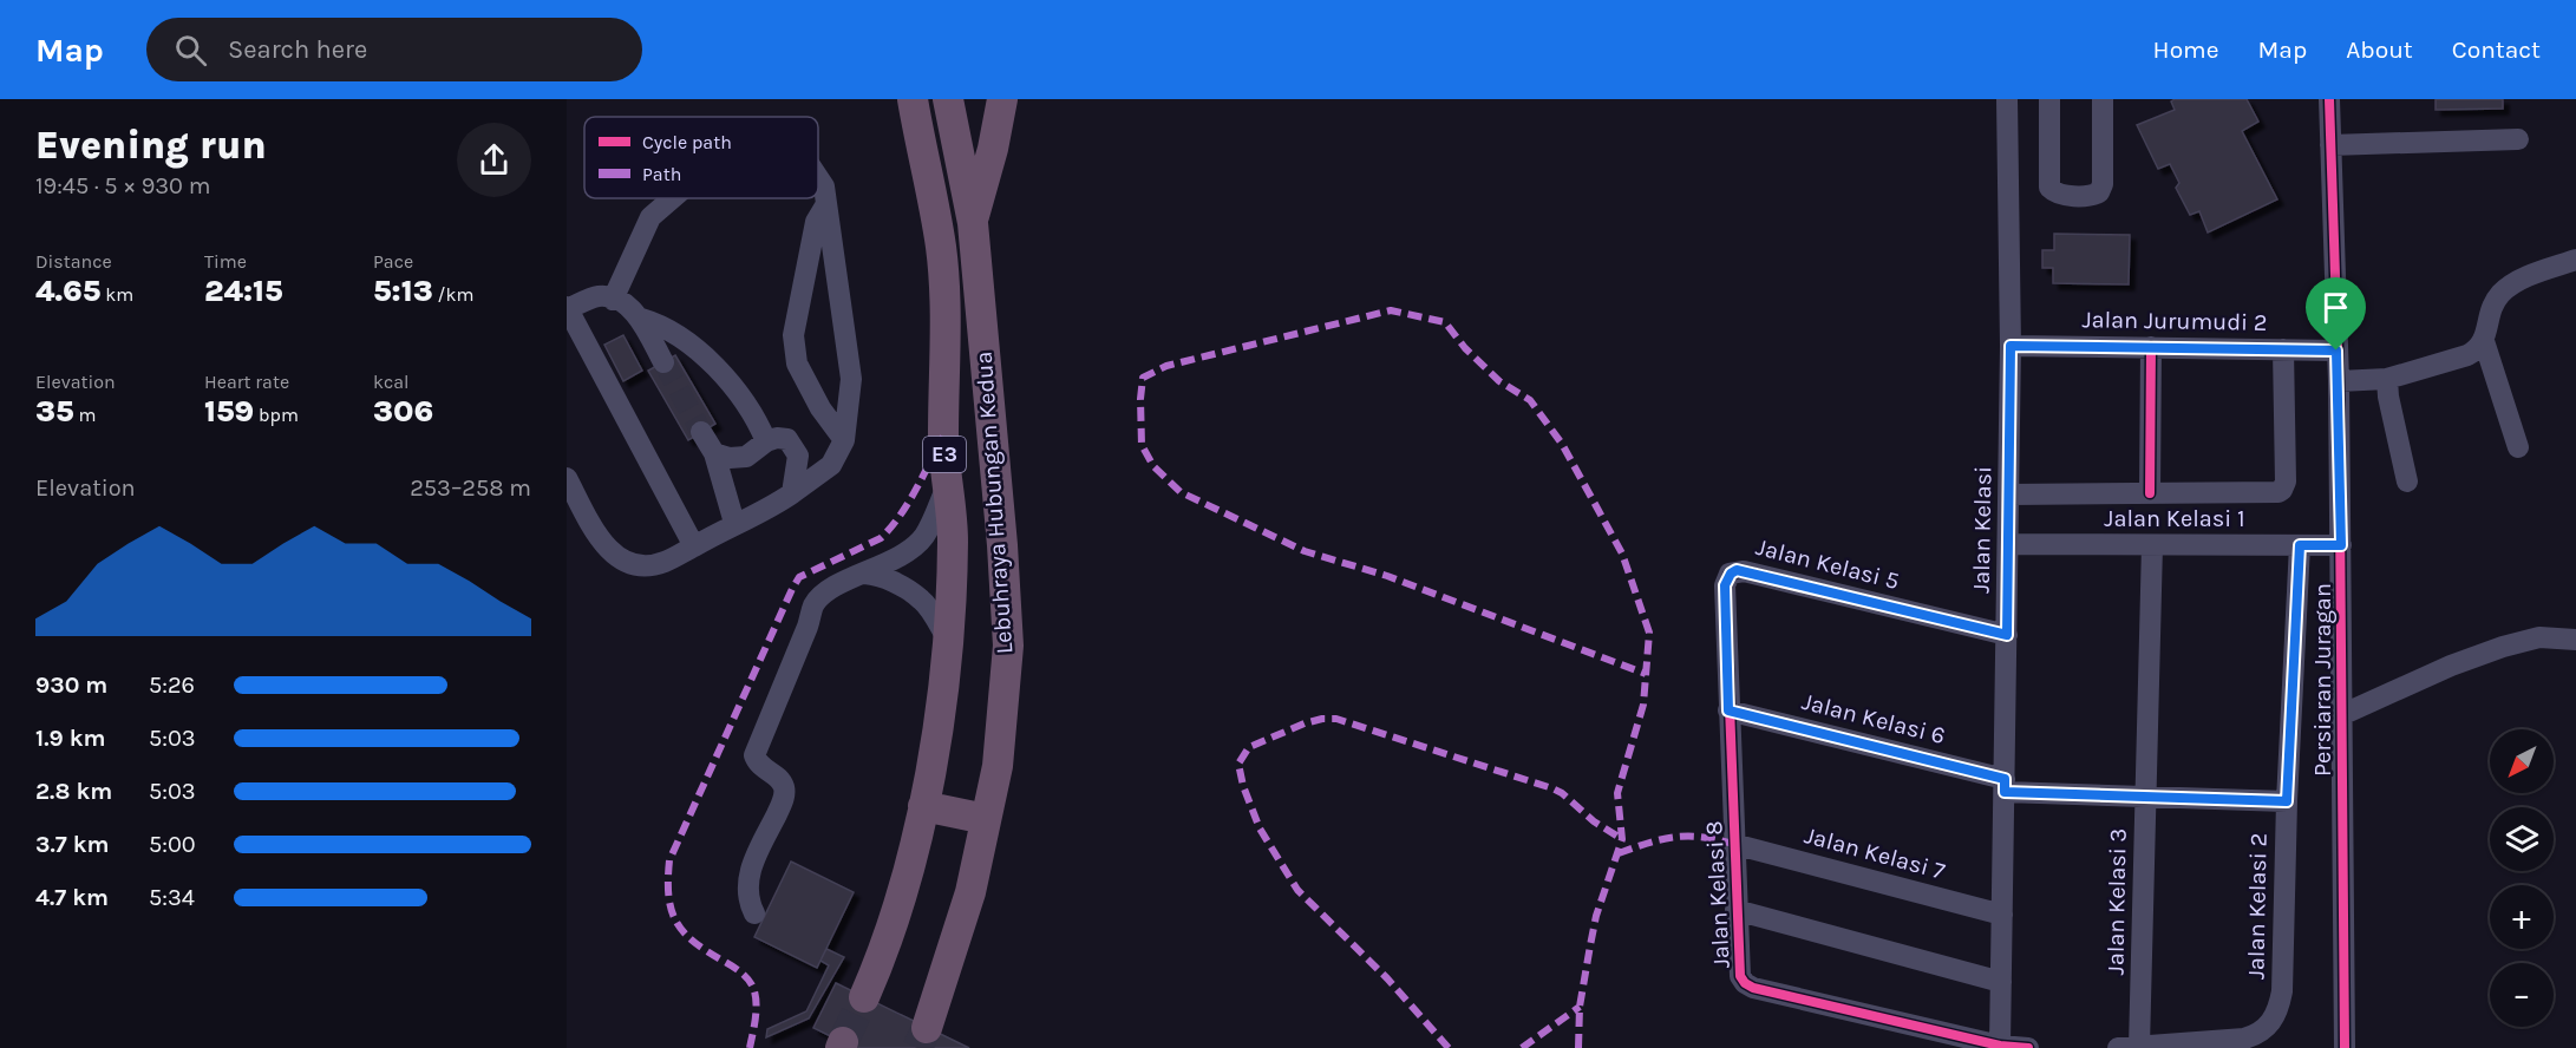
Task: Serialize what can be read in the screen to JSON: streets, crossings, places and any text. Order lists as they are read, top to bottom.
{
  "streets": {
    "highway": ["E3", "Lebuhraya Hubungan Kedua"],
    "street": [
      "Jalan Jurumudi 2",
      "Jalan Kelasi 1",
      "Jalan Kelasi",
      "Jalan Kelasi 5",
      "Persiaran Juragan",
      "Jalan Kelasi 6",
      "Jalan Kelasi 7",
      "Jalan Kelasi 8",
      "Jalan Kelasi 3",
      "Jalan Kelasi 2"
    ]
  },
  "crossings": [
    ["Jalan Jurumudi 2", "Jalan Kelasi"],
    ["Jalan Jurumudi 2", "Persiaran Juragan"],
    ["Jalan Kelasi 1", "Jalan Kelasi"],
    ["Jalan Kelasi 1", "Persiaran Juragan"],
    ["Jalan Kelasi 1", "Jalan Kelasi 3"],
    ["Jalan Kelasi 1", "Jalan Kelasi 2"],
    ["Jalan Kelasi", "Jalan Kelasi 5"],
    ["Jalan Kelasi", "Jalan Kelasi 6"],
    ["Jalan Kelasi", "Jalan Kelasi 7"],
    ["Jalan Kelasi", "Jalan Kelasi 8"],
    ["Jalan Kelasi 5", "Jalan Kelasi 6"],
    ["Jalan Kelasi 5", "Jalan Kelasi 8"],
    ["Jalan Kelasi 6", "Jalan Kelasi 8"],
    ["Jalan Kelasi 6", "Jalan Kelasi 3"],
    ["Jalan Kelasi 6", "Jalan Kelasi 2"],
    ["Jalan Kelasi 7", "Jalan Kelasi 8"],
    ["Jalan Kelasi 3", "Jalan Kelasi 2"]
  ],
  "legend": ["Cycle path", "Path"],
  "north": "bottom left",
  "page": {
    "header": "Map",
    "search": "Search here",
    "nav": [
      "Home",
      "Map",
      "About",
      "Contact"
    ],
    "heading": ["Evening run", "19:45 · 5 × 930 m"],
    "stats": [
      ["Distance", "4.65 km"],
      ["Time", "24:15"],
      ["Pace", "5:13 /km"],
      ["Elevation", "35 m"],
      ["Heart rate", "159 bpm"],
      ["kcal", "306"]
    ],
    "chart": ["Elevation", "253–258 m"],
    "list": [
      {
        "name": "930 m",
        "note": "5:26"
      },
      {
        "name": "1.9 km",
        "note": "5:03"
      },
      {
        "name": "2.8 km",
        "note": "5:03"
      },
      {
        "name": "3.7 km",
        "note": "5:00"
      },
      {
        "name": "4.7 km",
        "note": "5:34"
      }
    ],
    "map_buttons": ["+", "−"]
  }
}
